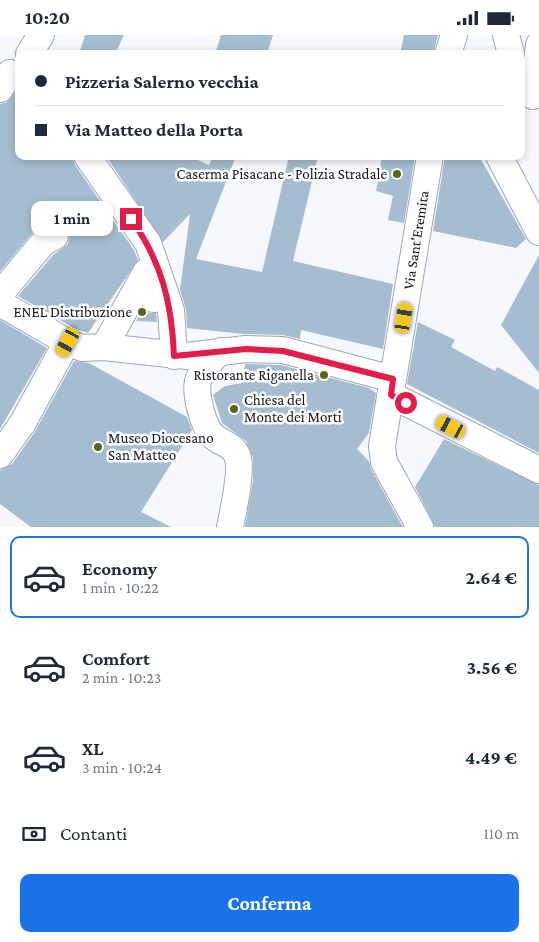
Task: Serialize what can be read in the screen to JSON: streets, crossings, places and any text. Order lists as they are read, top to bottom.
{
  "streets": {
    "street": ["Via Sant'Eremita"]
  },
  "places": [
    "Caserma Pisacane - Polizia Stradale",
    "ENEL Distribuzione",
    "Ristorante Riganella",
    "Chiesa del Monte dei Morti",
    "Museo Diocesano San Matteo"
  ],
  "page": {
    "status": "10:20",
    "banner": ["Pizzeria Salerno vecchia", "Via Matteo della Porta"],
    "bubble": "1 min",
    "list": [
      {
        "name": "Economy",
        "note": "1 min · 10:22",
        "value": "2.64 €"
      },
      {
        "name": "Comfort",
        "note": "2 min · 10:23",
        "value": "3.56 €"
      },
      {
        "name": "XL",
        "note": "3 min · 10:24",
        "value": "4.49 €"
      }
    ],
    "pay": ["Contanti", "110 m"],
    "buttons": "Conferma"
  }
}
